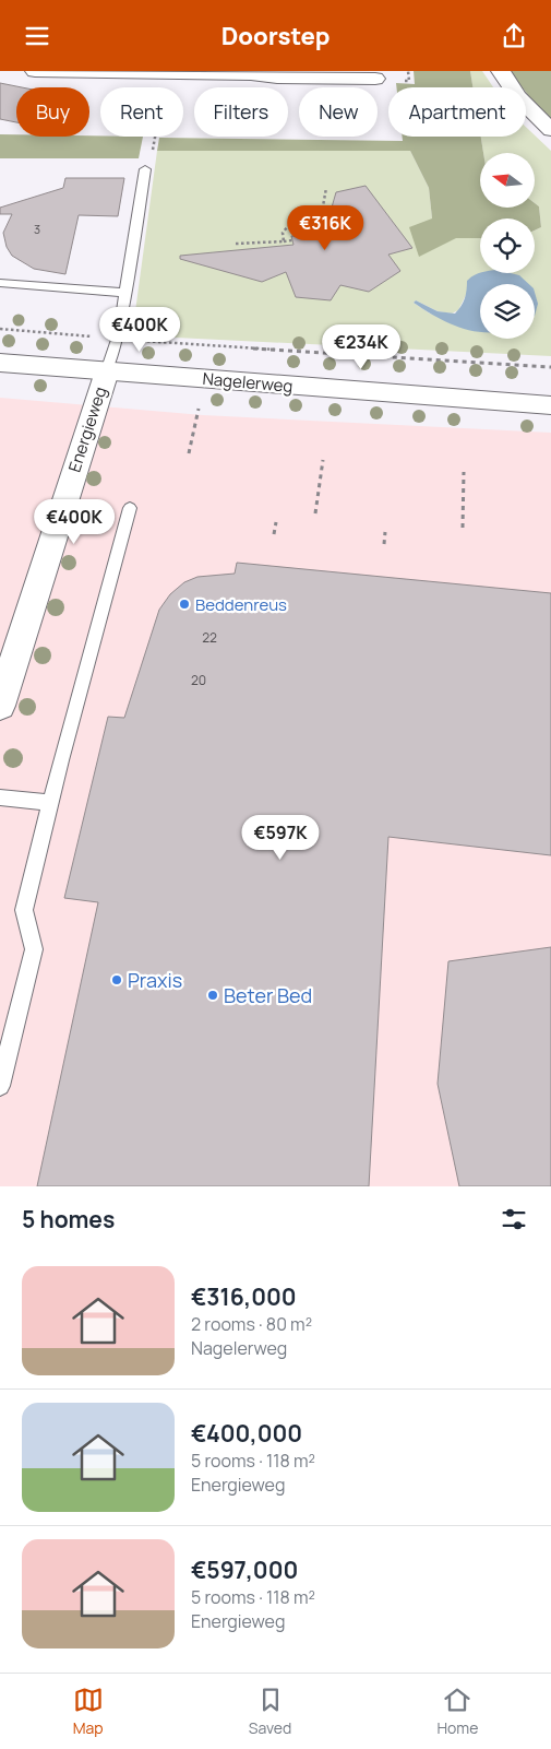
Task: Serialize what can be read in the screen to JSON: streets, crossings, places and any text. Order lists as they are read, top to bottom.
{
  "streets": {
    "street": ["Nagelerweg", "Energieweg"]
  },
  "crossings": [
    ["Nagelerweg", "Energieweg"]
  ],
  "places": ["Beddenreus", "Praxis", "Beter Bed"],
  "house_numbers": ["3", "22", "20"],
  "north": "left",
  "page": {
    "header": "Doorstep",
    "chip": [
      "Buy",
      "Rent",
      "Filters",
      "New",
      "Apartment"
    ],
    "price": [
      "€316K",
      "€400K",
      "€234K",
      "€400K",
      "€597K"
    ],
    "heading": "5 homes",
    "list": [
      {
        "name": "€316,000",
        "note": "2 rooms · 80 m² · Nagelerweg"
      },
      {
        "name": "€400,000",
        "note": "5 rooms · 118 m² · Energieweg"
      },
      {
        "name": "€597,000",
        "note": "5 rooms · 118 m² · Energieweg"
      }
    ],
    "tabs": ["Map", "Saved", "Home"]
  }
}
